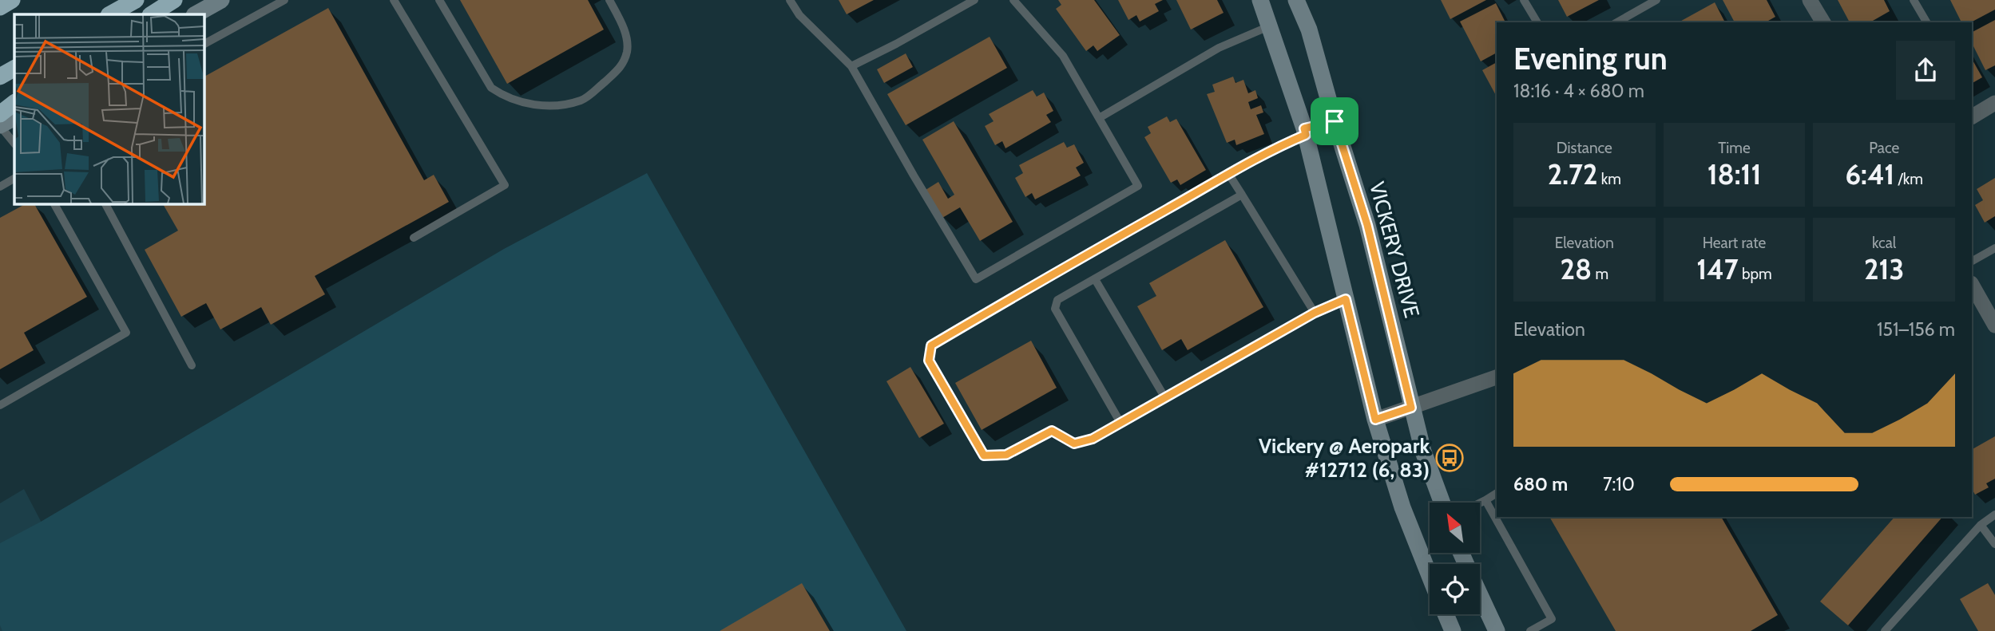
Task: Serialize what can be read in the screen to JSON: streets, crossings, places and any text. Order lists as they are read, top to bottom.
{
  "streets": {
    "main road": ["VICKERY DRIVE"]
  },
  "places": {
    "bus stop": ["Vickery @ Aeropark #12712 (6, 83)"]
  },
  "north": "top left",
  "page": {
    "heading": ["Evening run", "18:16 · 4 × 680 m"],
    "stats": [
      ["Distance", "2.72 km"],
      ["Time", "18:11"],
      ["Pace", "6:41 /km"],
      ["Elevation", "28 m"],
      ["Heart rate", "147 bpm"],
      ["kcal", "213"]
    ],
    "chart": ["Elevation", "151–156 m"],
    "list": [
      {
        "name": "680 m",
        "note": "7:10"
      }
    ]
  }
}
